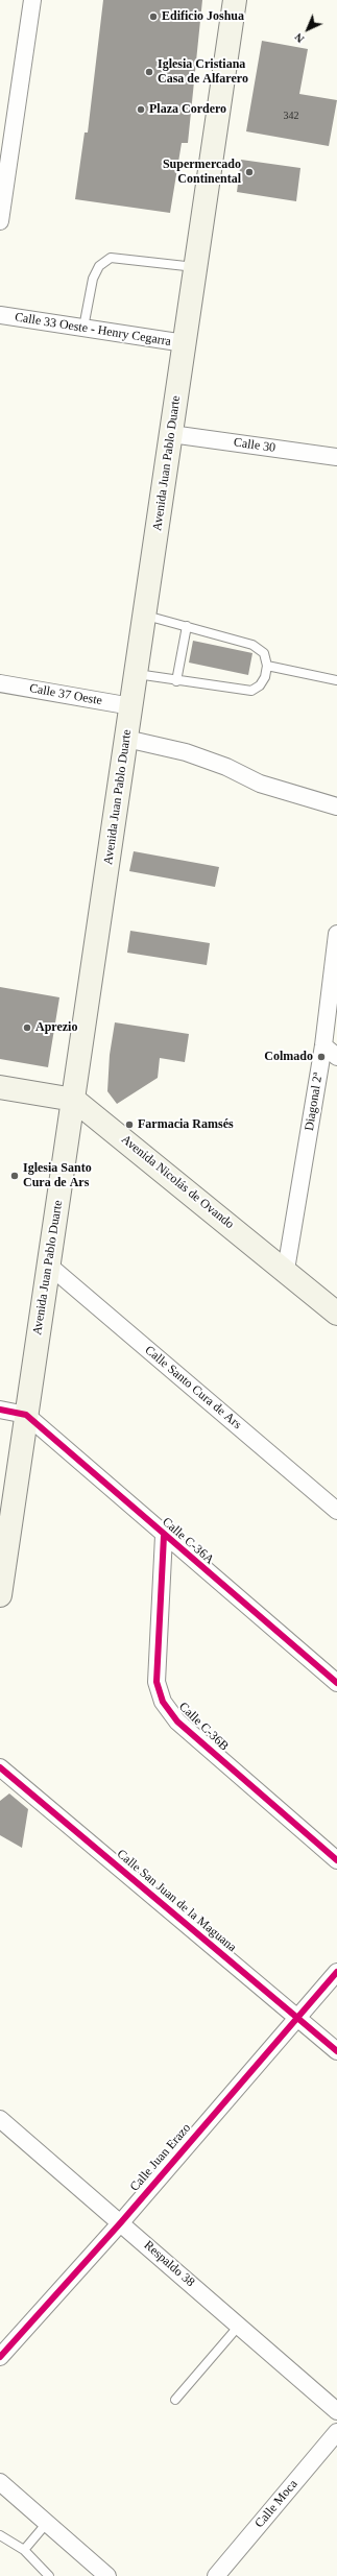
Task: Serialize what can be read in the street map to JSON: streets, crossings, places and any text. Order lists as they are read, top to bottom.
{
  "streets": {
    "main road": ["Avenida Juan Pablo Duarte", "Avenida Nicolás de Ovando"],
    "street": [
      "Calle 33 Oeste - Henry Cegarra",
      "Calle 30",
      "Calle 37 Oeste",
      "Diagonal 2ª",
      "Calle Santo Cura de Ars",
      "Calle C-36A",
      "Calle C-36B",
      "Calle San Juan de la Maguana",
      "Calle Juan Erazo",
      "Respaldo 38",
      "Calle Moca"
    ]
  },
  "crossings": [
    ["Calle 33 Oeste - Henry Cegarra", "Avenida Juan Pablo Duarte"],
    ["Calle 30", "Avenida Juan Pablo Duarte"],
    ["Avenida Juan Pablo Duarte", "Calle 37 Oeste"],
    ["Avenida Juan Pablo Duarte", "Avenida Nicolás de Ovando"],
    ["Avenida Juan Pablo Duarte", "Calle Santo Cura de Ars"],
    ["Avenida Juan Pablo Duarte", "Calle C-36A"],
    ["Diagonal 2ª", "Avenida Nicolás de Ovando"],
    ["Calle C-36A", "Calle C-36B"],
    ["Calle San Juan de la Maguana", "Calle Juan Erazo"],
    ["Calle Juan Erazo", "Respaldo 38"]
  ],
  "places": [
    "Edificio Joshua",
    "Iglesia Cristiana Casa de Alfarero",
    "Plaza Cordero",
    "Supermercado Continental",
    "Aprezio",
    "Colmado",
    "Farmacia Ramsés",
    "Iglesia Santo Cura de Ars"
  ],
  "house_numbers": ["342"],
  "north": "bottom left"
}
